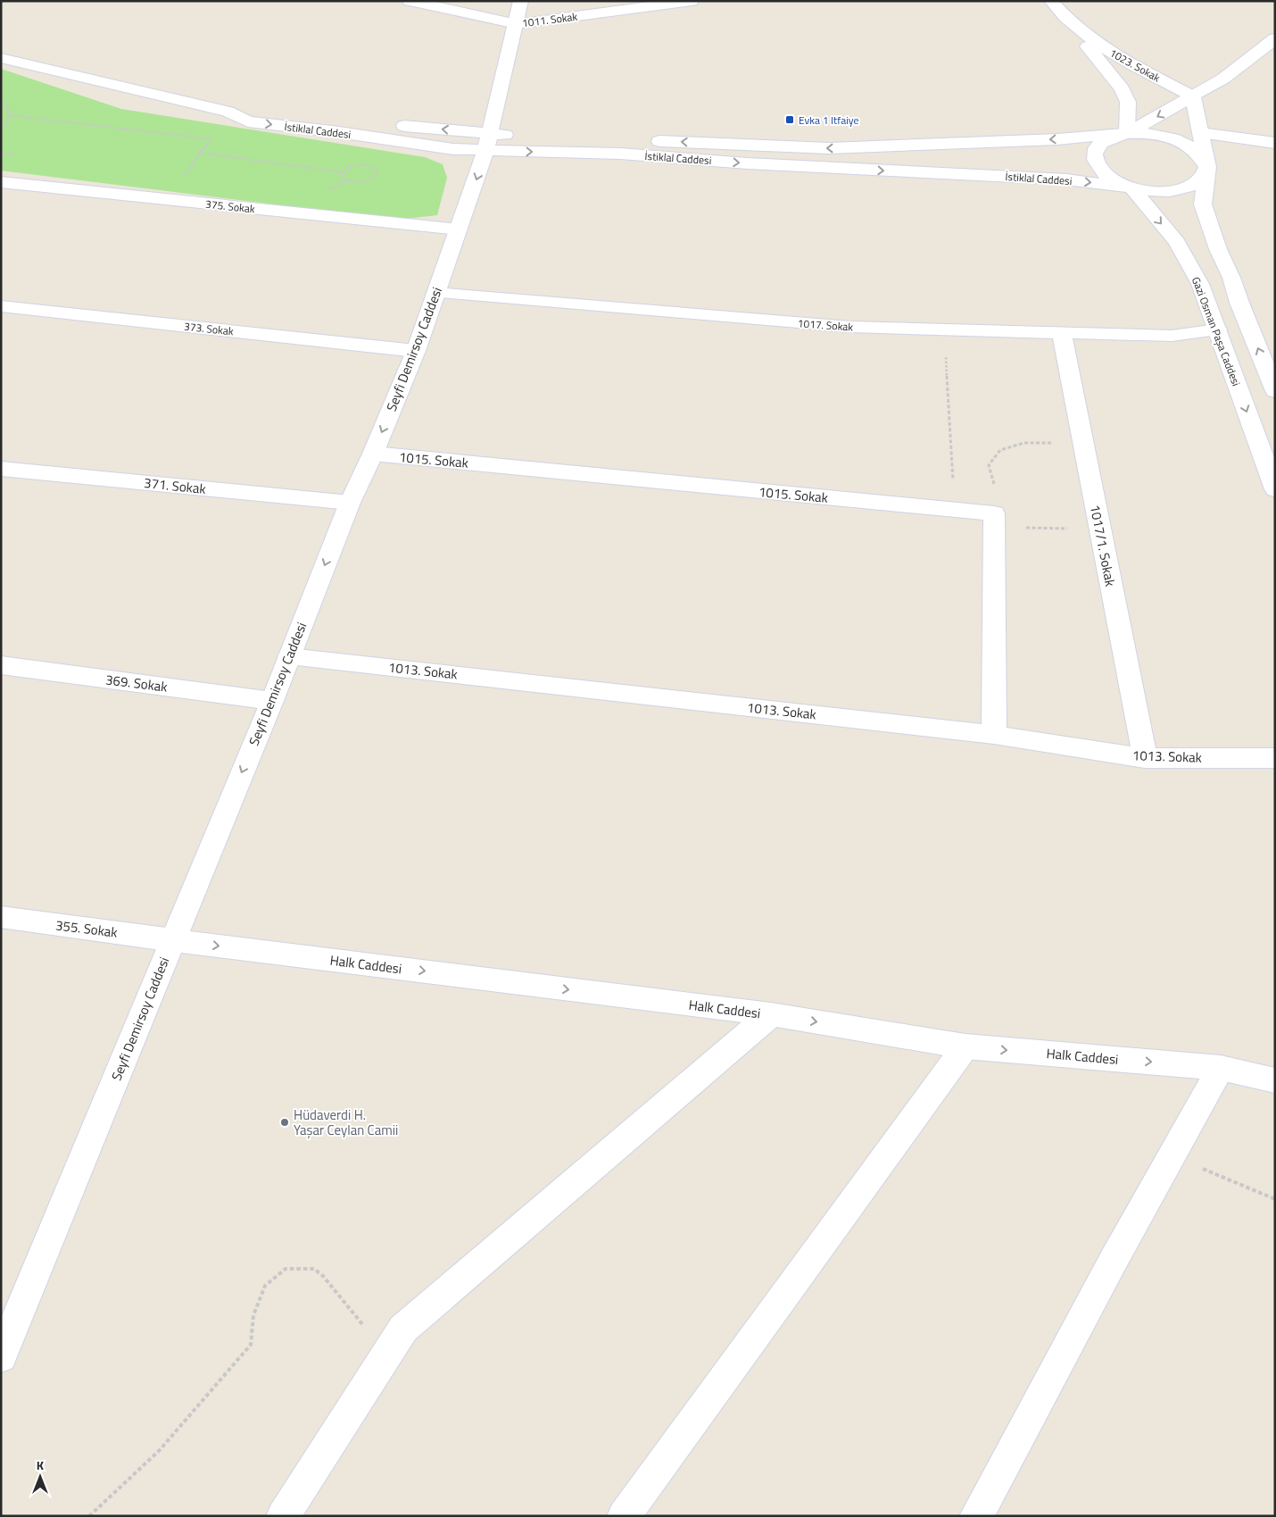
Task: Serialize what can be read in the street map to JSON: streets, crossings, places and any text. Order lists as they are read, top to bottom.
{
  "streets": {
    "street": [
      "1011. Sokak",
      "1023. Sokak",
      "İstiklal Caddesi",
      "375. Sokak",
      "1017. Sokak",
      "373. Sokak",
      "Gazi Osman Paşa Caddesi",
      "Seyfi Demirsoy Caddesi",
      "1015. Sokak",
      "371. Sokak",
      "1017/1. Sokak",
      "1013. Sokak",
      "369. Sokak",
      "355. Sokak",
      "Halk Caddesi"
    ]
  },
  "crossings": [
    ["1011. Sokak", "Seyfi Demirsoy Caddesi"],
    ["1023. Sokak", "İstiklal Caddesi"],
    ["İstiklal Caddesi", "Gazi Osman Paşa Caddesi"],
    ["İstiklal Caddesi", "Seyfi Demirsoy Caddesi"],
    ["375. Sokak", "Seyfi Demirsoy Caddesi"],
    ["1017. Sokak", "Gazi Osman Paşa Caddesi"],
    ["1017. Sokak", "Seyfi Demirsoy Caddesi"],
    ["1017. Sokak", "1017/1. Sokak"],
    ["373. Sokak", "Seyfi Demirsoy Caddesi"],
    ["Seyfi Demirsoy Caddesi", "1015. Sokak"],
    ["Seyfi Demirsoy Caddesi", "371. Sokak"],
    ["Seyfi Demirsoy Caddesi", "1013. Sokak"],
    ["Seyfi Demirsoy Caddesi", "369. Sokak"],
    ["Seyfi Demirsoy Caddesi", "355. Sokak"],
    ["Seyfi Demirsoy Caddesi", "Halk Caddesi"],
    ["1017/1. Sokak", "1013. Sokak"],
    ["355. Sokak", "Halk Caddesi"]
  ],
  "one_way": ["Seyfi Demirsoy Caddesi", "Halk Caddesi"],
  "places": {
    "transit": ["Evka 1 Itfaiye"],
    "other": ["Hüdaverdi H. Yaşar Ceylan Camii"]
  },
  "north": "top"
}
